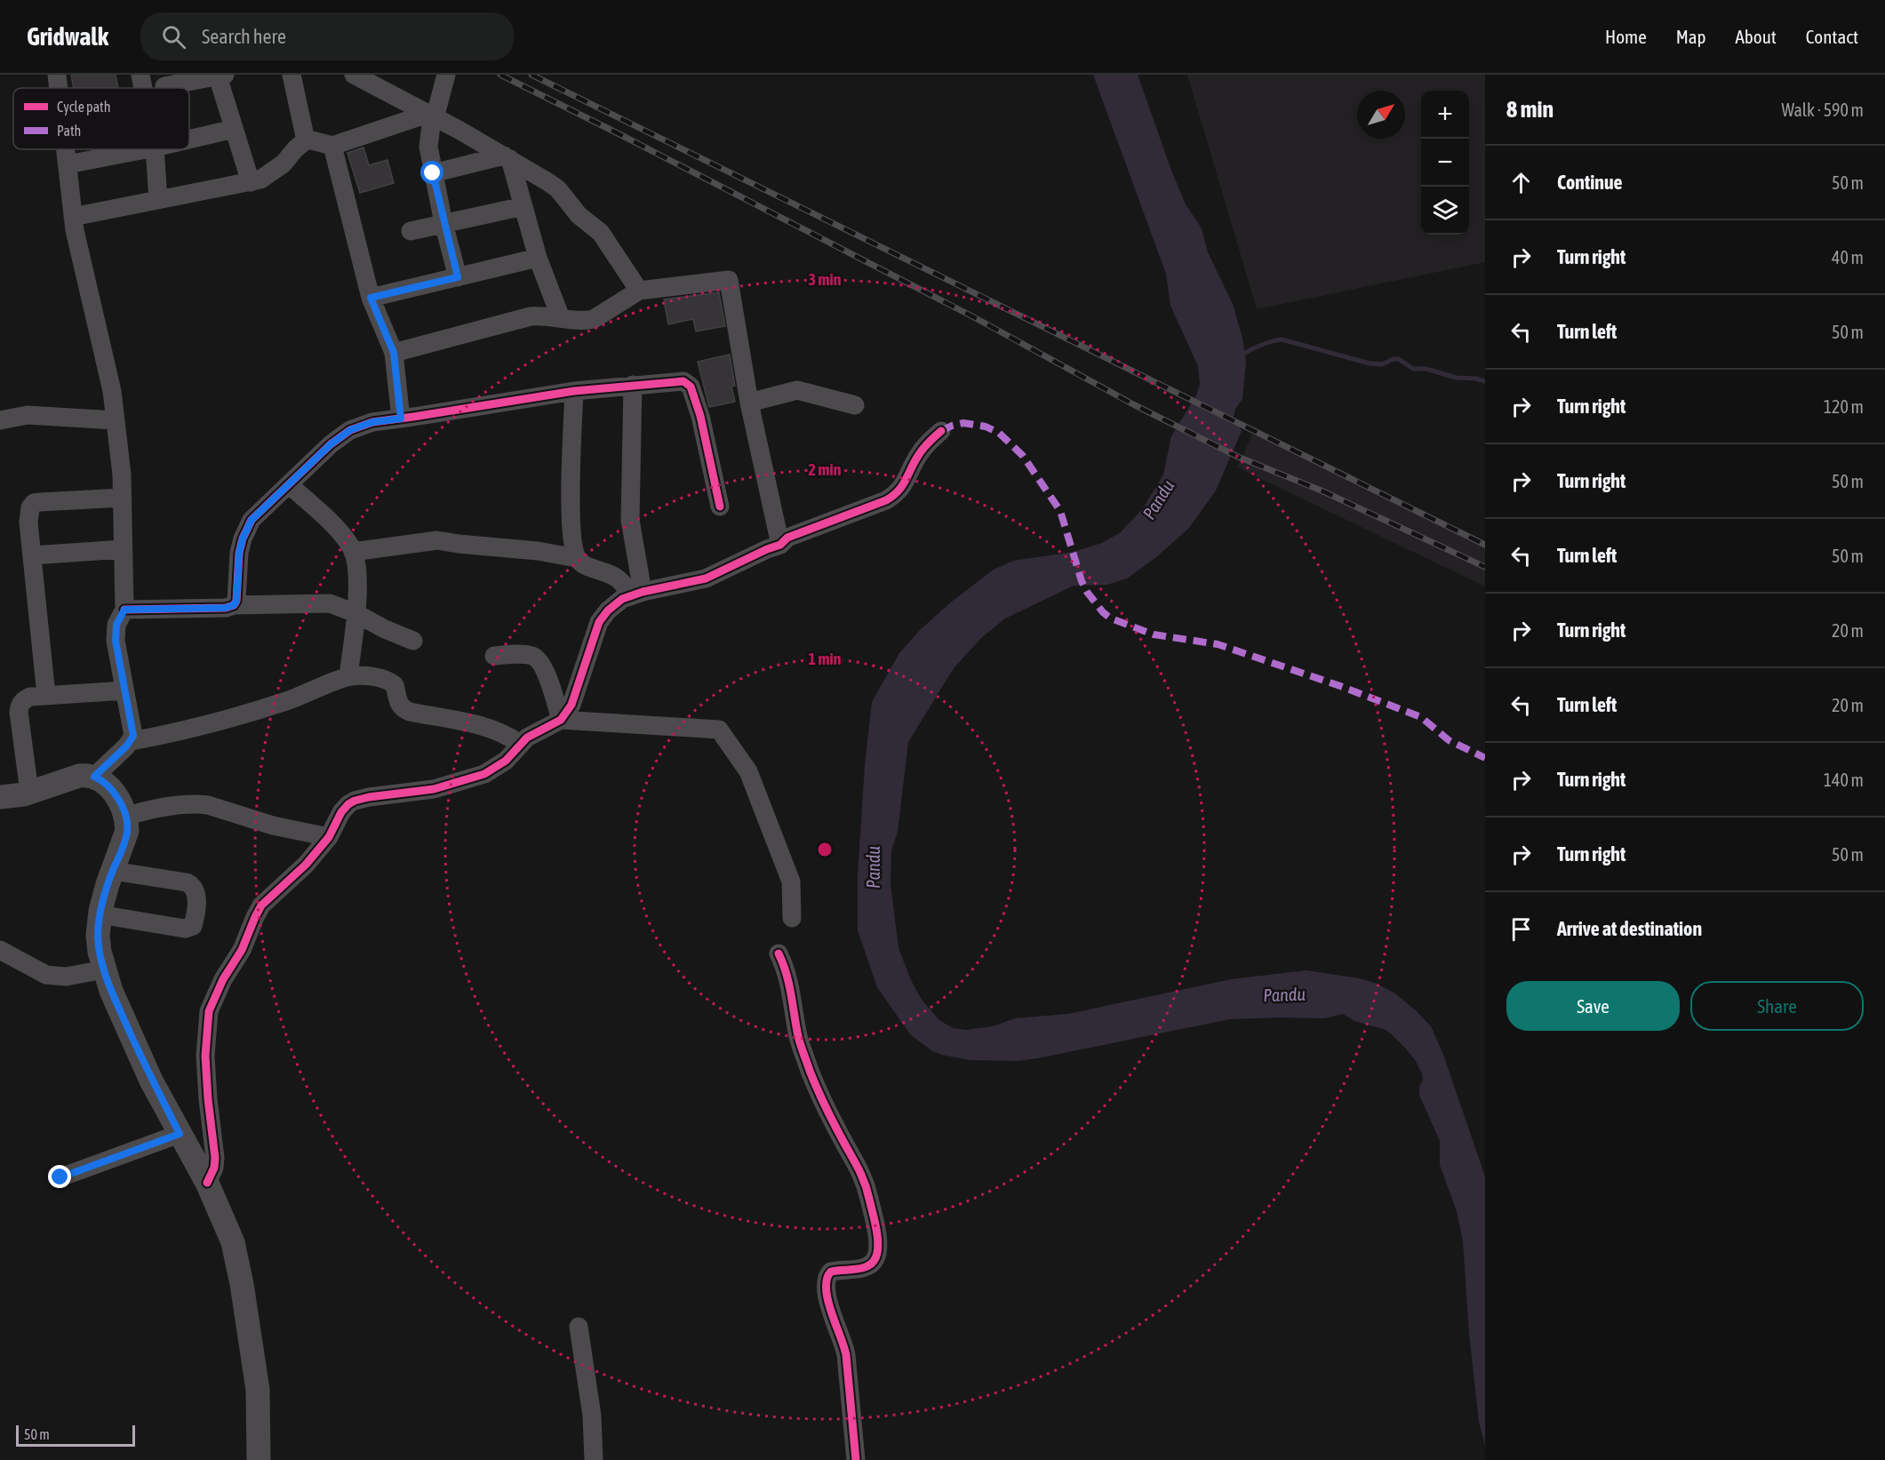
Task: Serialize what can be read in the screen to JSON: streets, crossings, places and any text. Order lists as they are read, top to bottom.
{
  "water": ["Pandu"],
  "legend": ["Cycle path", "Path"],
  "scale_bar": "50 m",
  "north": "top right",
  "page": {
    "header": "Gridwalk",
    "search": "Search here",
    "nav": [
      "Home",
      "Map",
      "About",
      "Contact"
    ],
    "heading": ["8 min", "Walk · 590 m"],
    "map_buttons": ["+", "−"],
    "list": [
      ["Continue", "50 m"],
      ["Turn right", "40 m"],
      ["Turn left", "50 m"],
      ["Turn right", "120 m"],
      ["Turn right", "50 m"],
      ["Turn left", "50 m"],
      ["Turn right", "20 m"],
      ["Turn left", "20 m"],
      ["Turn right", "140 m"],
      ["Turn right", "50 m"],
      "Arrive at destination"
    ],
    "buttons": ["Save", "Share"],
    "scale": "50 m"
  },
  "rings": ["3 min", "2 min", "1 min"]
}
